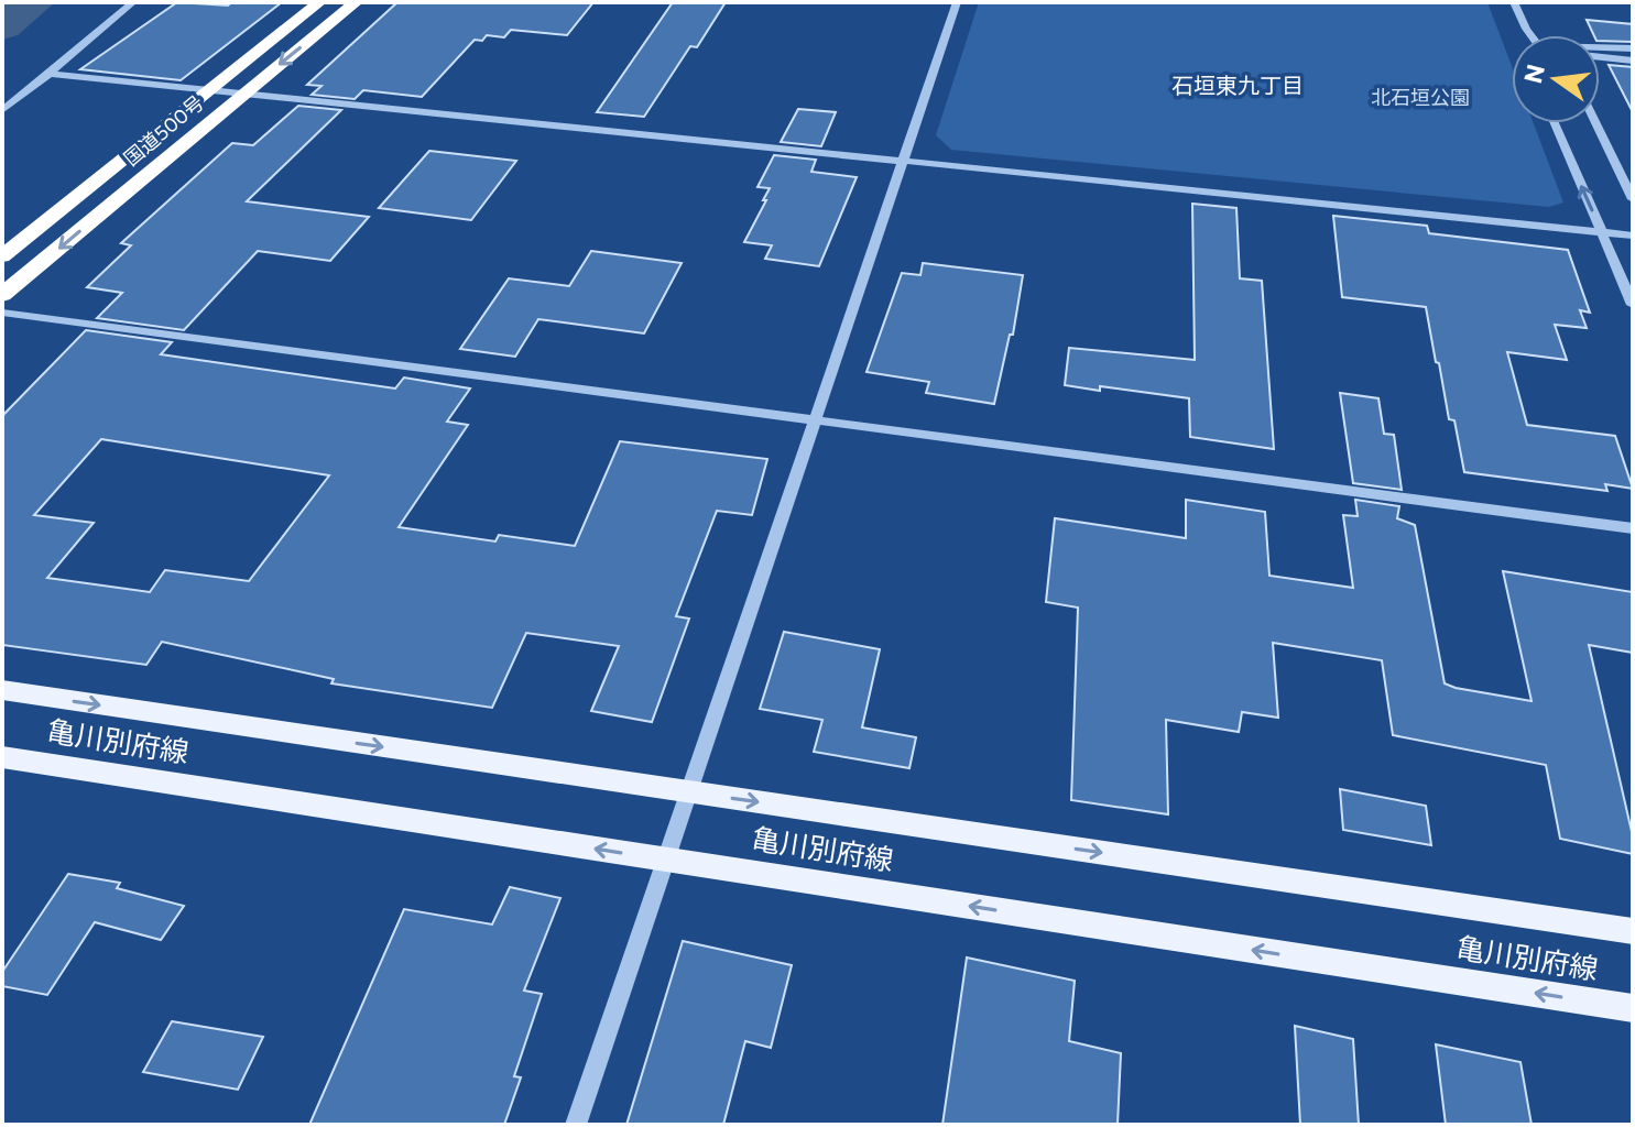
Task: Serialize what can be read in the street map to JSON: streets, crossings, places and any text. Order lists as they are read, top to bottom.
{
  "streets": {
    "highway": ["国道500号"],
    "main road": ["亀川別府線"]
  },
  "districts": ["石垣東九丁目"],
  "parks": ["北石垣公園"],
  "north": "left"
}
